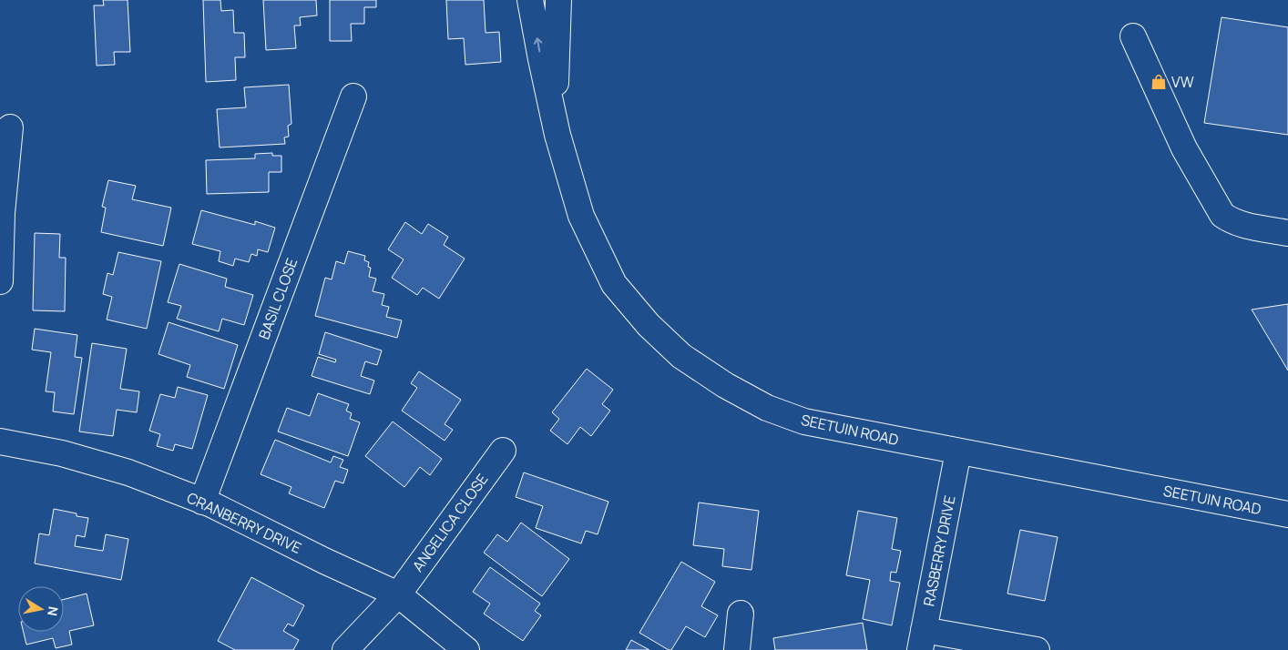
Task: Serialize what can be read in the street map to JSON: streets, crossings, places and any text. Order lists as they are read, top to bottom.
{
  "streets": {
    "street": [
      "BASIL CLOSE",
      "SEETUIN ROAD",
      "CRANBERRY DRIVE",
      "ANGELICA CLOSE",
      "RASBERRY DRIVE"
    ]
  },
  "crossings": [
    ["BASIL CLOSE", "CRANBERRY DRIVE"],
    ["SEETUIN ROAD", "RASBERRY DRIVE"],
    ["CRANBERRY DRIVE", "ANGELICA CLOSE"]
  ],
  "places": {
    "shop": ["VW"]
  },
  "north": "right"
}
